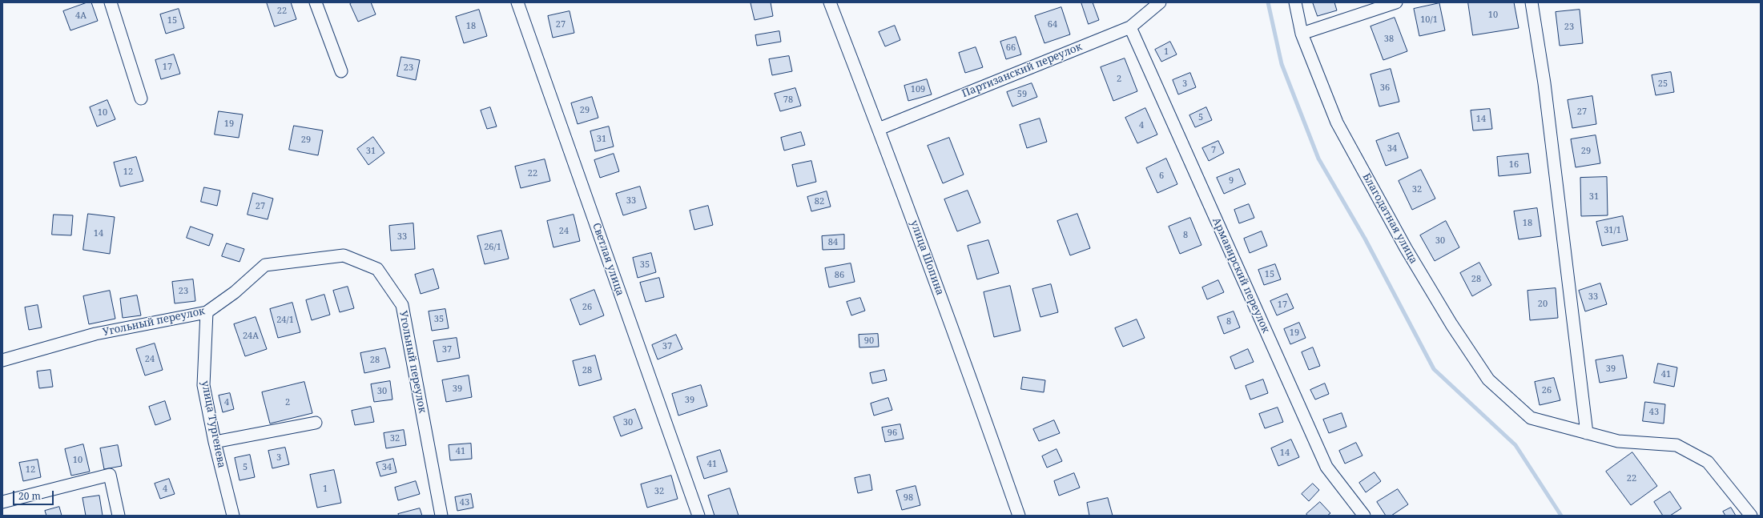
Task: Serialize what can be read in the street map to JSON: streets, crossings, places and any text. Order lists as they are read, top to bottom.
{
  "streets": {
    "street": [
      "Партизанский переулок",
      "Благодатная улица",
      "улица Шопина",
      "Светлая улица",
      "Армавирский переулок",
      "Угольный переулок",
      "улица Тургенева"
    ]
  },
  "crossings": [
    ["Партизанский переулок", "улица Шопина"],
    ["Партизанский переулок", "Армавирский переулок"],
    ["Угольный переулок", "улица Тургенева"]
  ],
  "house_numbers": [
    "22",
    "10",
    "4А",
    "10/1",
    "15",
    "27",
    "64",
    "18",
    "23",
    "38",
    "66",
    "1",
    "17",
    "23",
    "2",
    "3",
    "25",
    "36",
    "109",
    "59",
    "78",
    "29",
    "27",
    "10",
    "5",
    "14",
    "19",
    "4",
    "31",
    "29",
    "34",
    "7",
    "31",
    "29",
    "16",
    "12",
    "22",
    "6",
    "9",
    "32",
    "31",
    "33",
    "82",
    "27",
    "18",
    "31/1",
    "24",
    "14",
    "8",
    "33",
    "30",
    "84",
    "26/1",
    "35",
    "15",
    "86",
    "28",
    "23",
    "33",
    "20",
    "17",
    "26",
    "35",
    "24/1",
    "8",
    "19",
    "24А",
    "90",
    "37",
    "37",
    "24",
    "28",
    "39",
    "28",
    "41",
    "39",
    "26",
    "30",
    "39",
    "4",
    "2",
    "43",
    "30",
    "96",
    "32",
    "41",
    "14",
    "3",
    "10",
    "41",
    "5",
    "34",
    "12",
    "22",
    "4",
    "1",
    "32",
    "98",
    "43"
  ],
  "scale_bar": "20 m"
}
